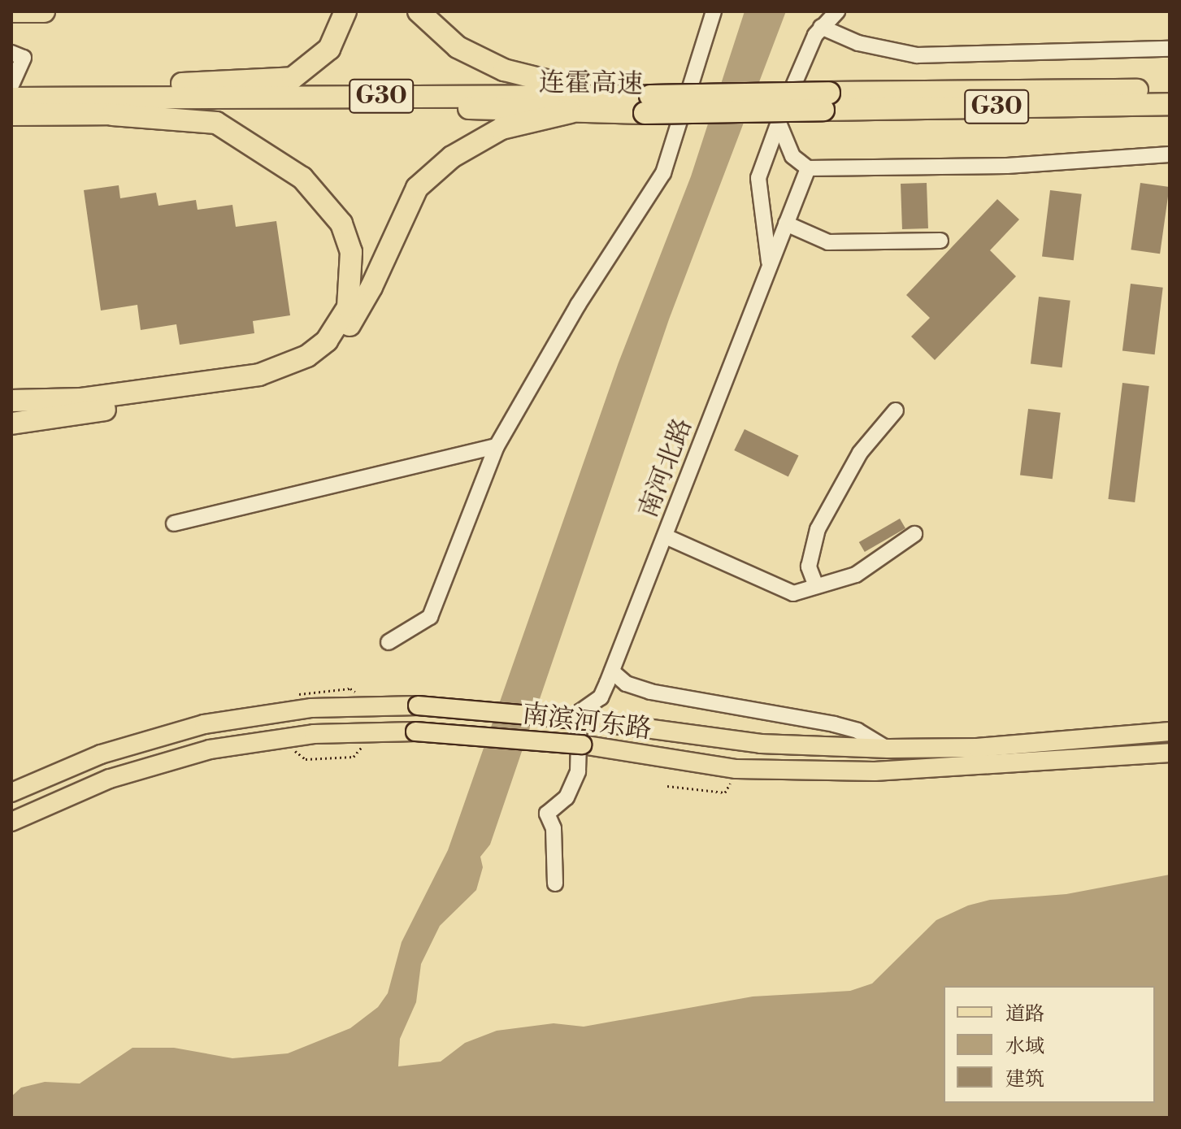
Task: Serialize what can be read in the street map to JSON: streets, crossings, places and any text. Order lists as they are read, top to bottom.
{
  "streets": {
    "highway": ["连霍高速", "G30"],
    "main road": ["南滨河东路"],
    "street": ["南河北路"]
  },
  "legend": ["道路", "水域", "建筑"]
}
